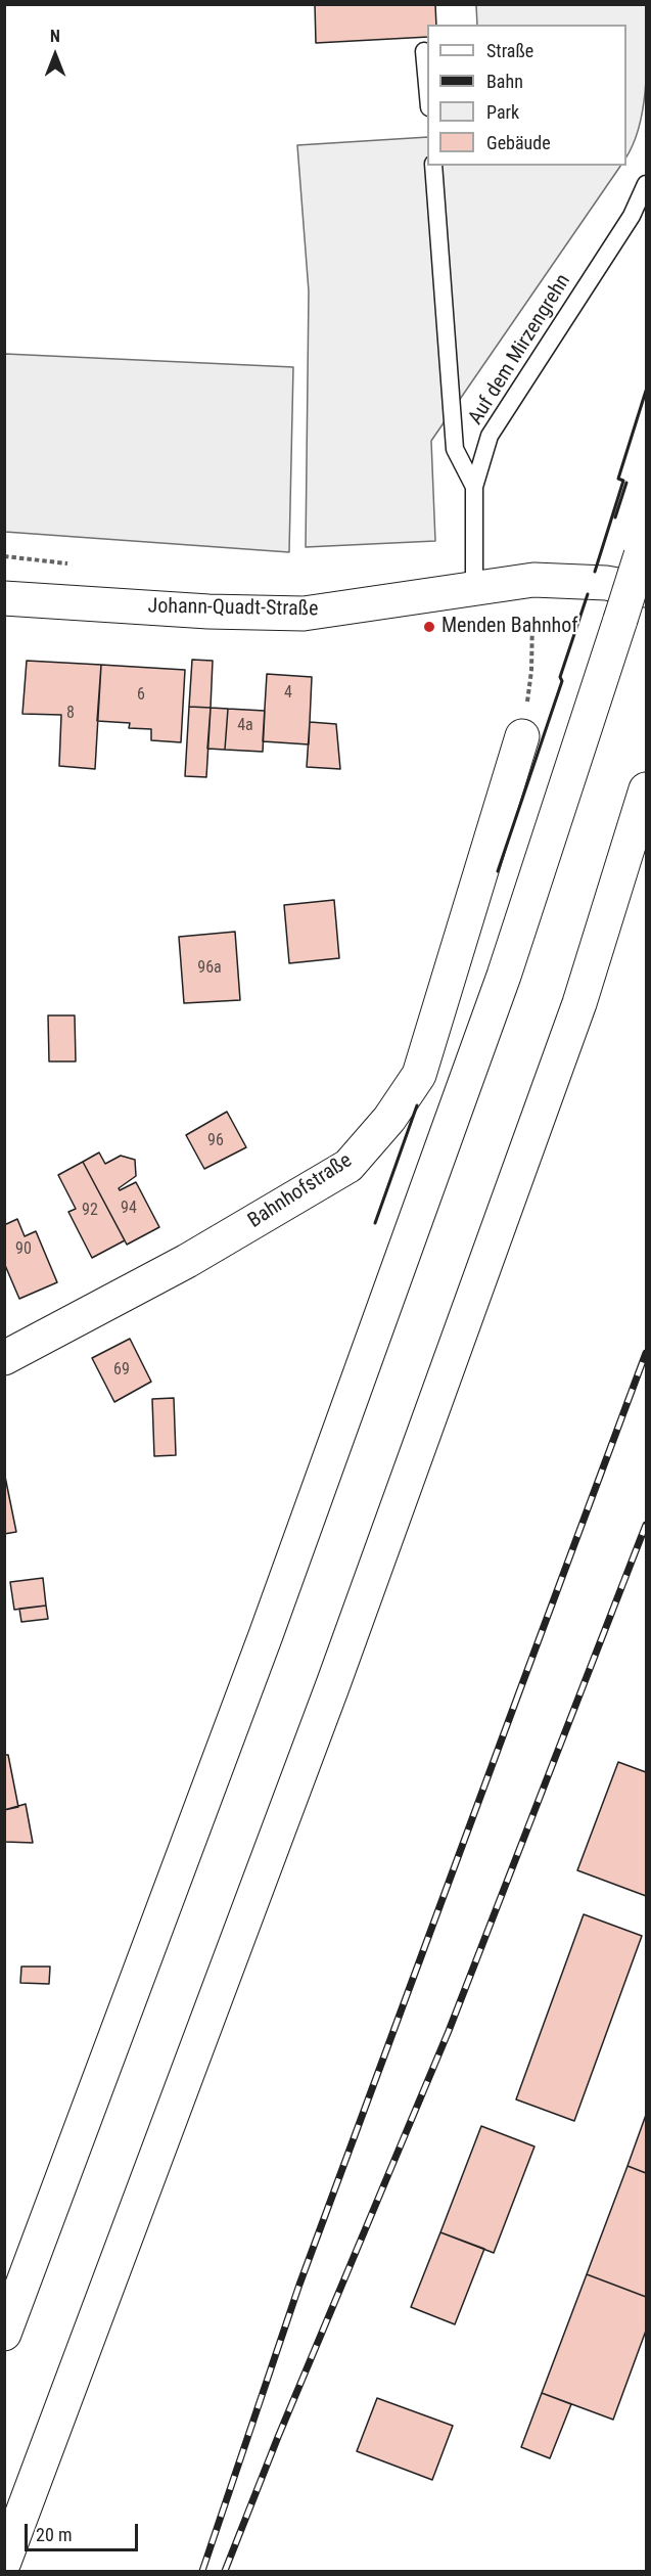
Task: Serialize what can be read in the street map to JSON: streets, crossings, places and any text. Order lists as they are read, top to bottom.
{
  "streets": {
    "main road": ["Johann-Quadt-Straße", "Bahnhofstraße"],
    "lane": ["Auf dem Mirzengrehn"]
  },
  "crossings": [
    ["Auf dem Mirzengrehn", "Johann-Quadt-Straße"]
  ],
  "places": ["Menden Bahnhof"],
  "house_numbers": [
    "4",
    "6",
    "8",
    "4a",
    "96a",
    "96",
    "94",
    "92",
    "90",
    "69"
  ],
  "legend": [
    "Straße",
    "Bahn",
    "Park",
    "Gebäude"
  ],
  "scale_bar": "20 m",
  "north": "top"
}
